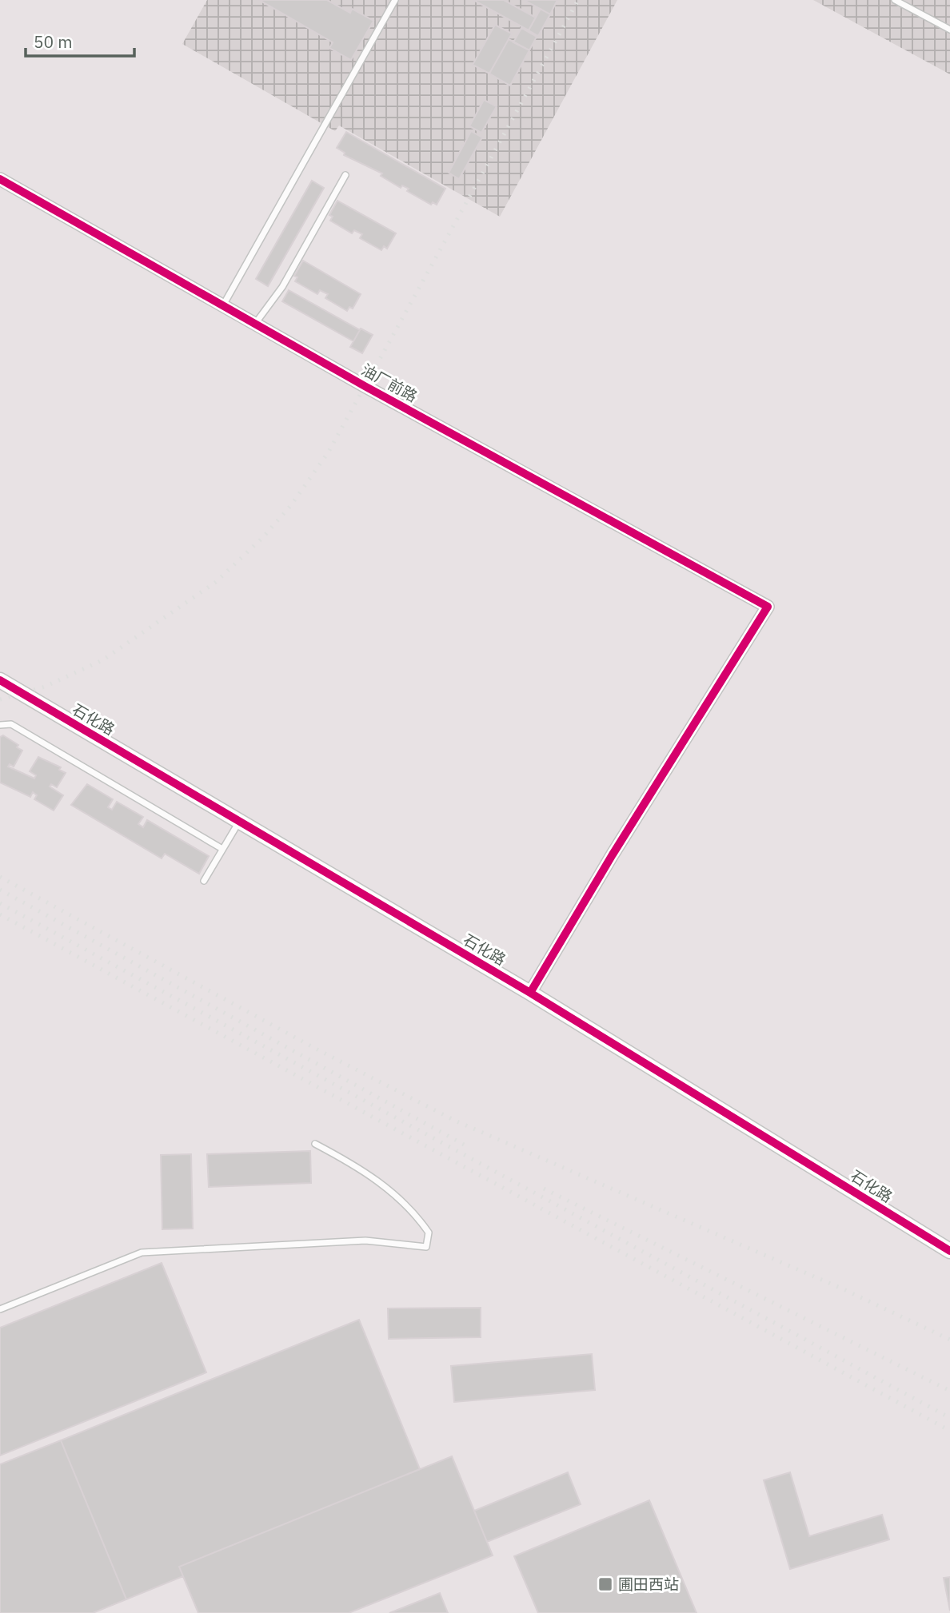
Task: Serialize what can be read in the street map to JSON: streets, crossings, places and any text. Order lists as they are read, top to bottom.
{
  "streets": {
    "street": ["油厂前路", "石化路"]
  },
  "crossings": [
    ["油厂前路", "石化路"]
  ],
  "places": {
    "transit": ["圃田西站"]
  },
  "scale_bar": "50 m"
}
